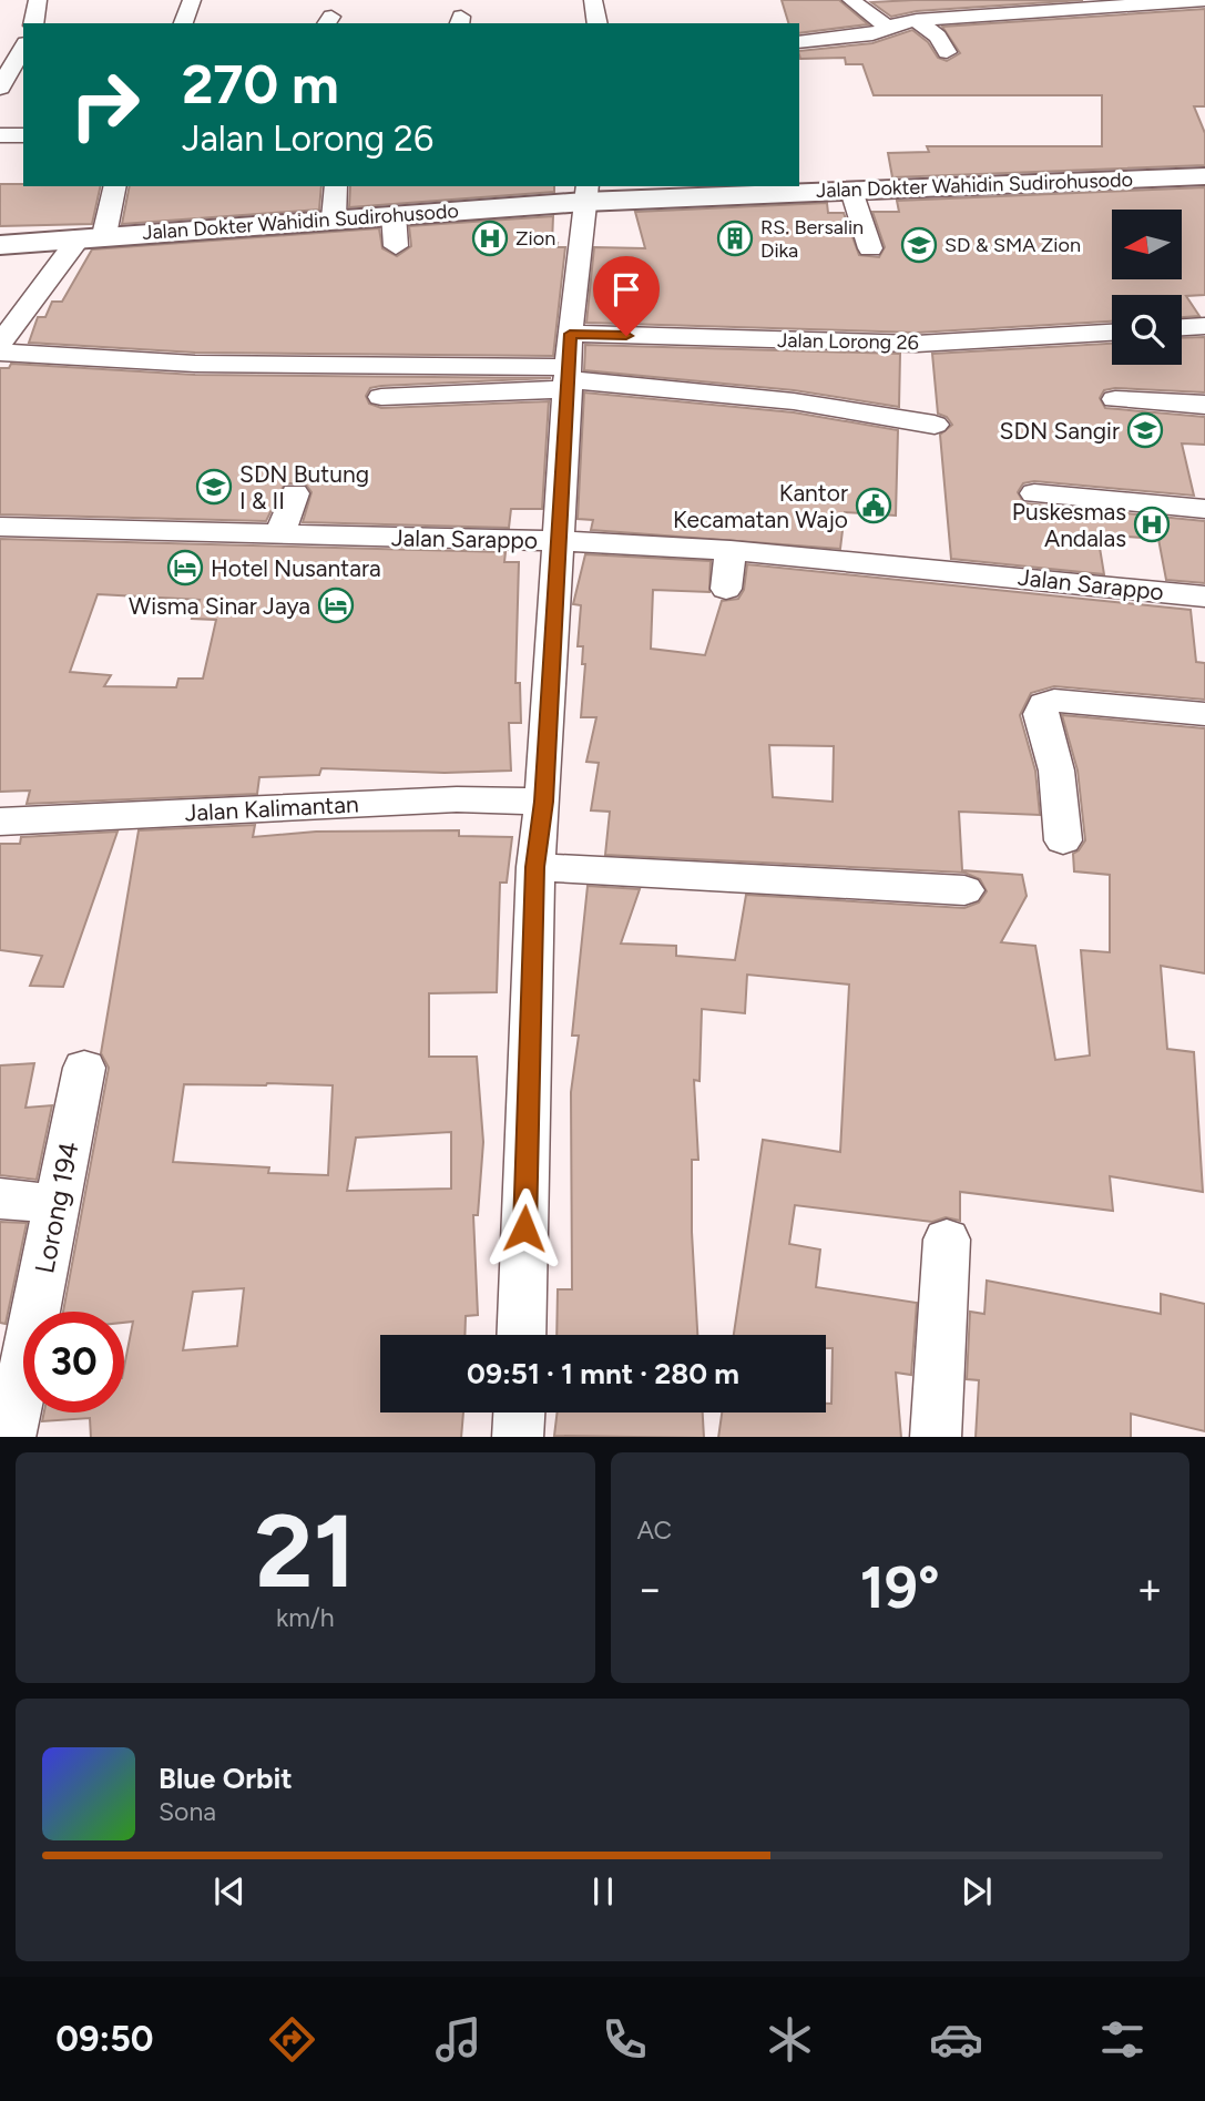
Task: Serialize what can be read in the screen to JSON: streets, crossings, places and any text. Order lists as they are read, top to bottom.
{
  "streets": {
    "main road": ["Jalan Dokter Wahidin Sudirohusodo"],
    "street": [
      "Jalan Lorong 26",
      "Jalan Sarappo",
      "Jalan Kalimantan",
      "Lorong 194"
    ]
  },
  "places": {
    "hospital": ["Zion", "Puskesmas Andalas"],
    "building": ["RS. Bersalin Dika"],
    "school or university": ["SD & SMA Zion", "SDN Sangir", "SDN Butung I & II"],
    "public building": ["Kantor Kecamatan Wajo"],
    "hotel": ["Hotel Nusantara", "Wisma Sinar Jaya"]
  },
  "north": "left",
  "page": {
    "turn": ["270 m", "Jalan Lorong 26"],
    "limit": "30",
    "trip": "09:51 · 1 mnt · 280 m",
    "tile": [
      ["21", "km/h"],
      "AC"
    ],
    "heat": ["−", "19°", "+"],
    "song": ["Blue Orbit", "Sona"],
    "tabs": "09:50"
  }
}
